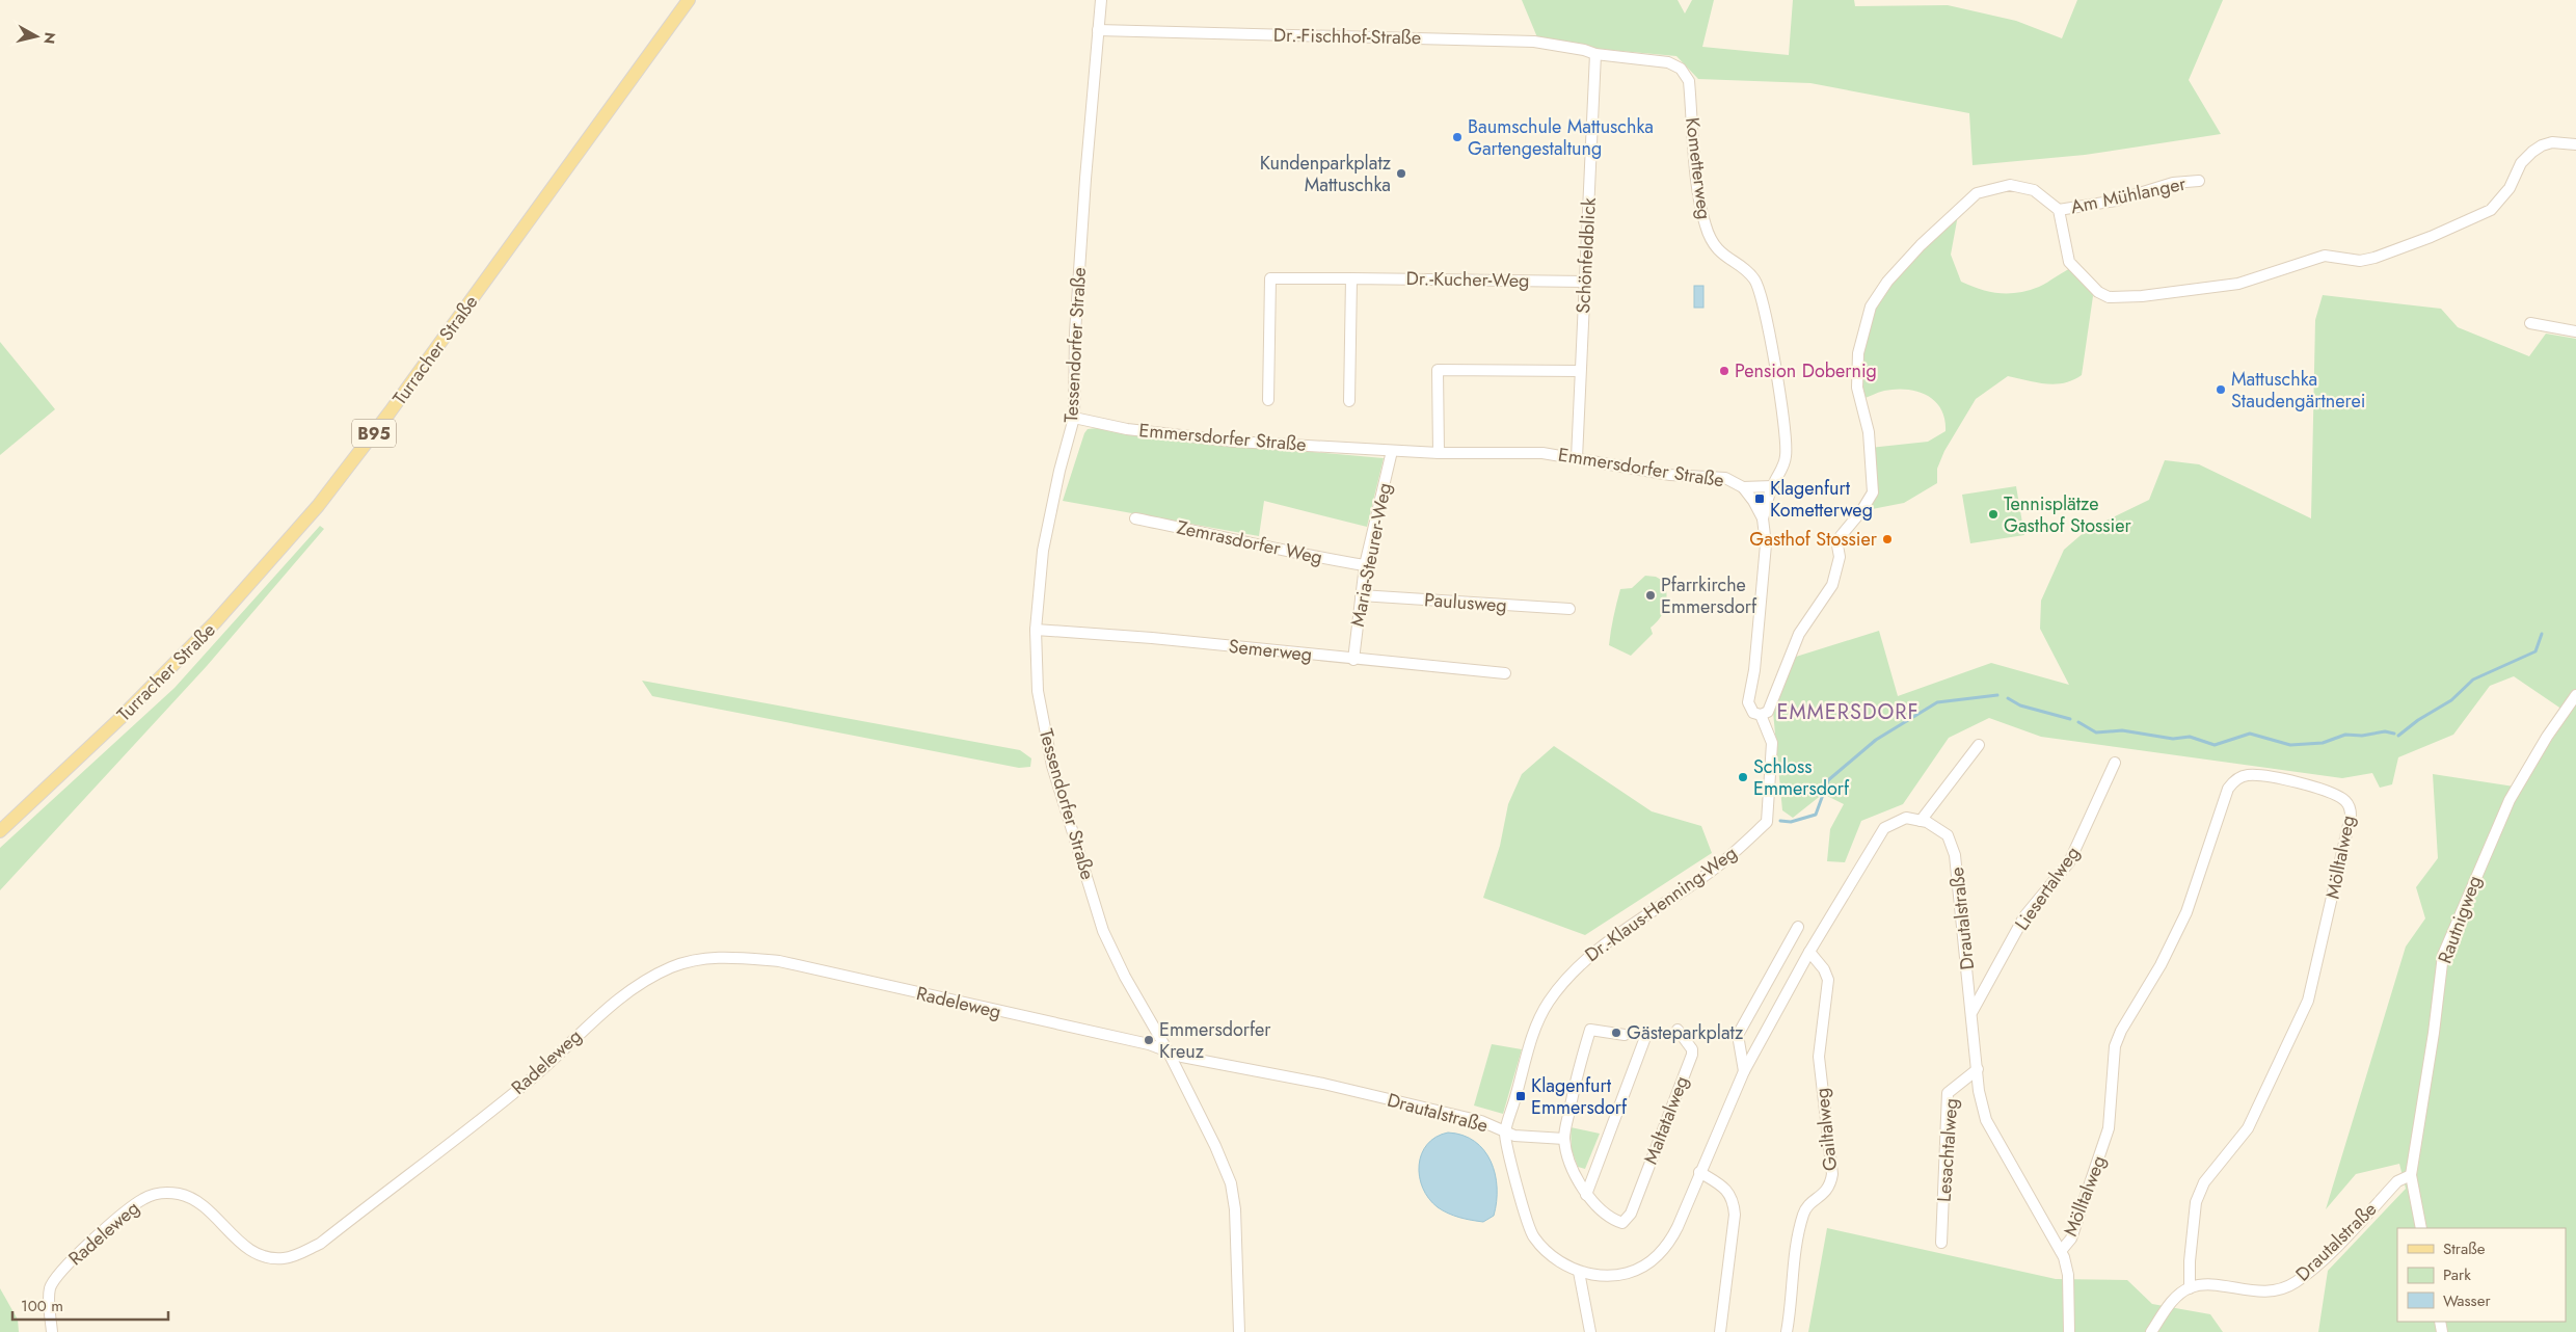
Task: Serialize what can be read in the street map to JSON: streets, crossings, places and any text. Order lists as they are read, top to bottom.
{
  "streets": {
    "main road": ["Turracher Straße", "B95"],
    "street": [
      "Dr.-Fischhof-Straße",
      "Kometterweg",
      "Am Mühlanger",
      "Schönfeldblick",
      "Dr.-Kucher-Weg",
      "Tessendorfer Straße",
      "Emmersdorfer Straße",
      "Zemrasdorfer Weg",
      "Maria-Steurer-Weg",
      "Paulusweg",
      "Semerweg",
      "Mölltalweg",
      "Liesertalweg",
      "Dr.-Klaus-Henning-Weg",
      "Drautalstraße",
      "Rautnigweg",
      "Radeleweg",
      "Maltatalweg",
      "Gailtalweg",
      "Lesachtalweg"
    ]
  },
  "crossings": [
    ["Dr.-Fischhof-Straße", "Kometterweg"],
    ["Dr.-Fischhof-Straße", "Schönfeldblick"],
    ["Dr.-Fischhof-Straße", "Tessendorfer Straße"],
    ["Kometterweg", "Schönfeldblick"],
    ["Kometterweg", "Emmersdorfer Straße"],
    ["Schönfeldblick", "Dr.-Kucher-Weg"],
    ["Schönfeldblick", "Emmersdorfer Straße"],
    ["Tessendorfer Straße", "Emmersdorfer Straße"],
    ["Tessendorfer Straße", "Semerweg"],
    ["Tessendorfer Straße", "Drautalstraße"],
    ["Tessendorfer Straße", "Radeleweg"],
    ["Emmersdorfer Straße", "Maria-Steurer-Weg"],
    ["Emmersdorfer Straße", "Dr.-Klaus-Henning-Weg"],
    ["Zemrasdorfer Weg", "Maria-Steurer-Weg"],
    ["Maria-Steurer-Weg", "Paulusweg"],
    ["Maria-Steurer-Weg", "Semerweg"],
    ["Mölltalweg", "Drautalstraße"],
    ["Liesertalweg", "Drautalstraße"],
    ["Dr.-Klaus-Henning-Weg", "Drautalstraße"],
    ["Drautalstraße", "Rautnigweg"],
    ["Drautalstraße", "Radeleweg"],
    ["Drautalstraße", "Gailtalweg"],
    ["Drautalstraße", "Lesachtalweg"]
  ],
  "districts": ["EMMERSDORF"],
  "places": {
    "other": [
      "Baumschule Mattuschka Gartengestaltung",
      "Kundenparkplatz Mattuschka",
      "Pension Dobernig",
      "Mattuschka Staudengärtnerei",
      "Tennisplätze Gasthof Stossier",
      "Gasthof Stossier",
      "Pfarrkirche Emmersdorf",
      "Schloss Emmersdorf",
      "Gästeparkplatz",
      "Emmersdorfer Kreuz"
    ],
    "transit": ["Klagenfurt Kometterweg", "Klagenfurt Emmersdorf"]
  },
  "legend": ["Straße", "Park", "Wasser"],
  "scale_bar": "100 m",
  "north": "right"
}
